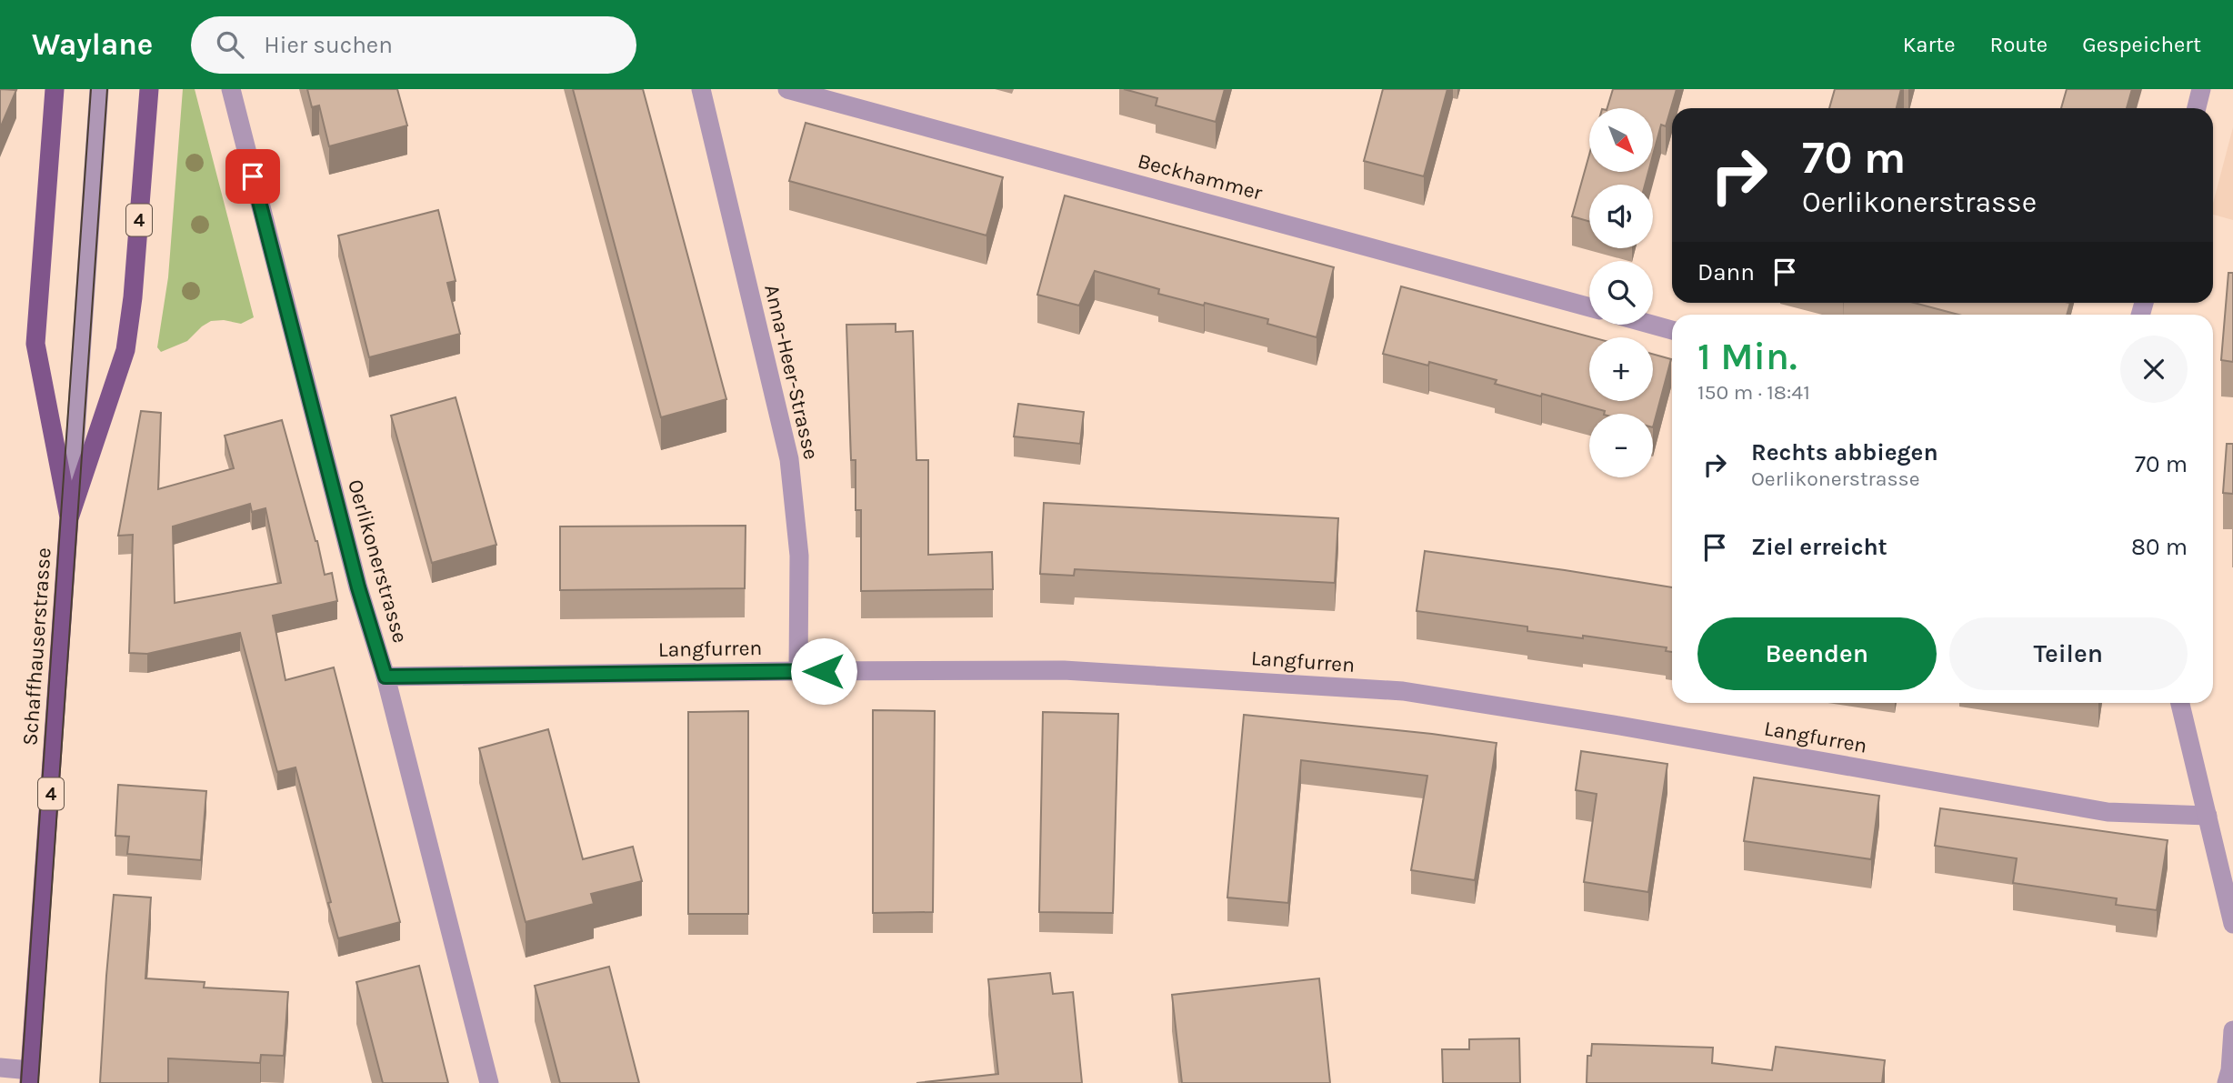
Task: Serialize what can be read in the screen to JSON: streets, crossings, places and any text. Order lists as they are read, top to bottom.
{
  "streets": {
    "main road": ["4", "Schaffhauserstrasse"],
    "street": [
      "Beckhammer",
      "Anna-Heer-Strasse",
      "Oerlikonerstrasse",
      "Langfurren"
    ]
  },
  "crossings": [
    ["Anna-Heer-Strasse", "Langfurren"],
    ["Oerlikonerstrasse", "Langfurren"]
  ],
  "north": "bottom right",
  "page": {
    "header": "Waylane",
    "search": "Hier suchen",
    "nav": ["Karte", "Route", "Gespeichert"],
    "map_buttons": ["+", "−"],
    "turn": ["70 m", "Oerlikonerstrasse"],
    "then": "Dann",
    "heading": ["1 Min.", "150 m · 18:41"],
    "list": [
      {
        "name": "Rechts abbiegen",
        "note": "Oerlikonerstrasse",
        "value": "70 m"
      },
      {
        "name": "Ziel erreicht",
        "value": "80 m"
      }
    ],
    "buttons": ["Beenden", "Teilen"]
  }
}
